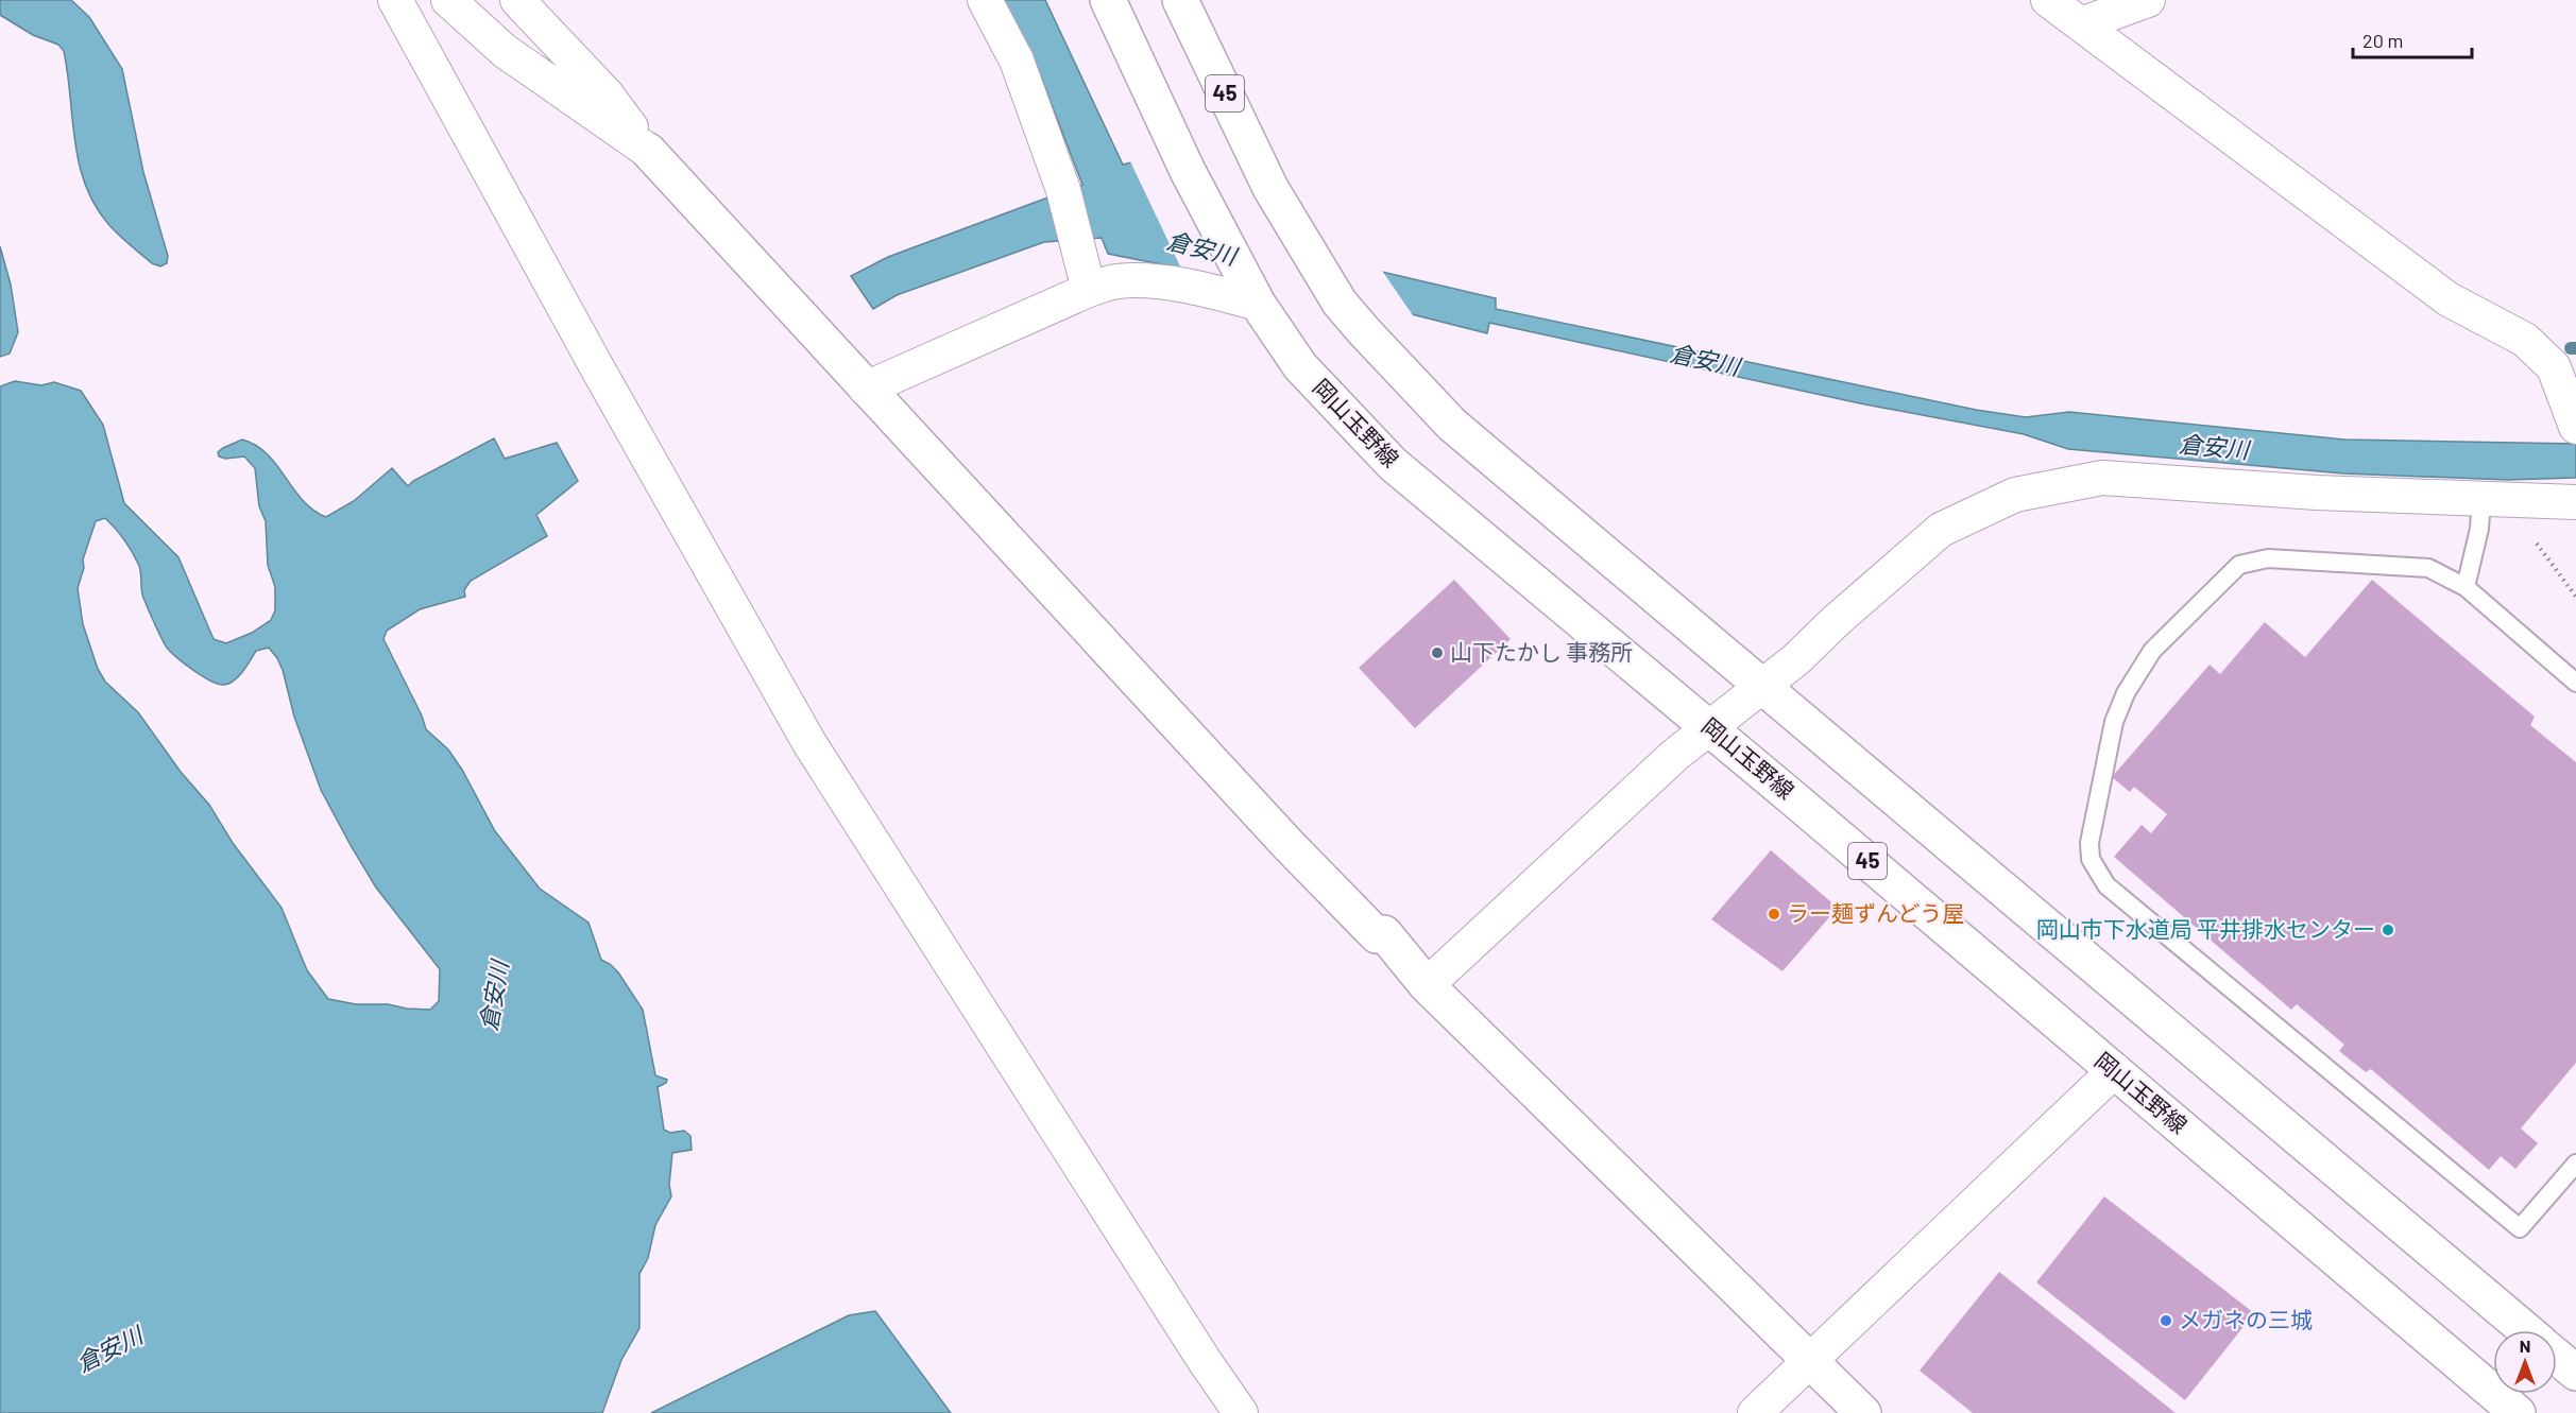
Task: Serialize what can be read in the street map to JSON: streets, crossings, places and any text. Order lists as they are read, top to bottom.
{
  "streets": {
    "main road": ["45", "岡山玉野線"]
  },
  "water": ["倉安川"],
  "places": [
    "山下たかし 事務所",
    "ラー麺ずんどう屋",
    "岡山市下水道局 平井排水センター",
    "メガネの三城"
  ],
  "scale_bar": "20 m",
  "north": "top"
}
